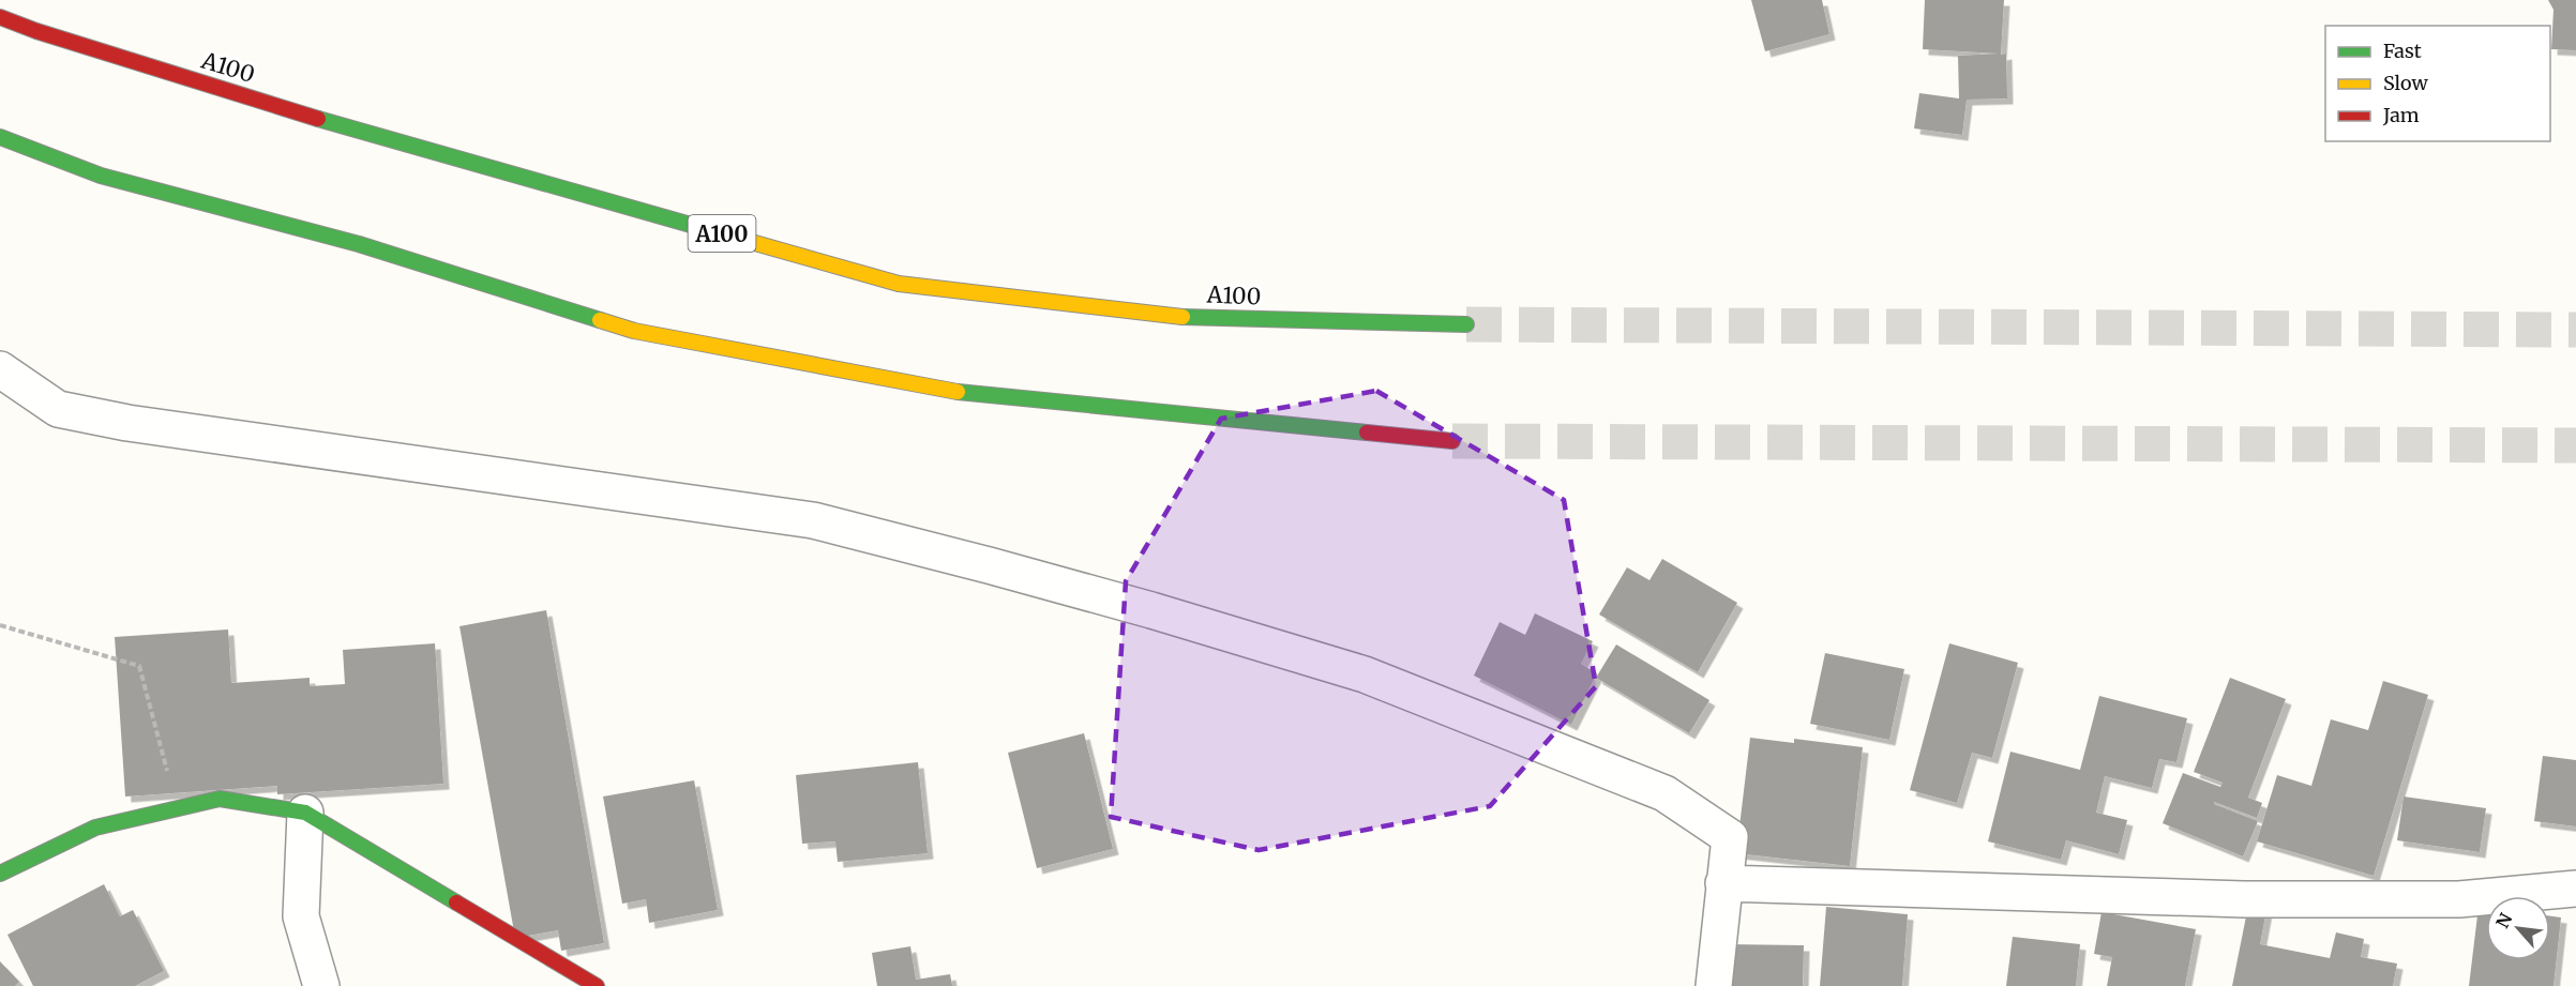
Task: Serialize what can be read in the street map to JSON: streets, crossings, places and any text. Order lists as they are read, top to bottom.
{
  "streets": {
    "main road": ["A100"]
  },
  "legend": ["Fast", "Slow", "Jam"],
  "north": "top left"
}
